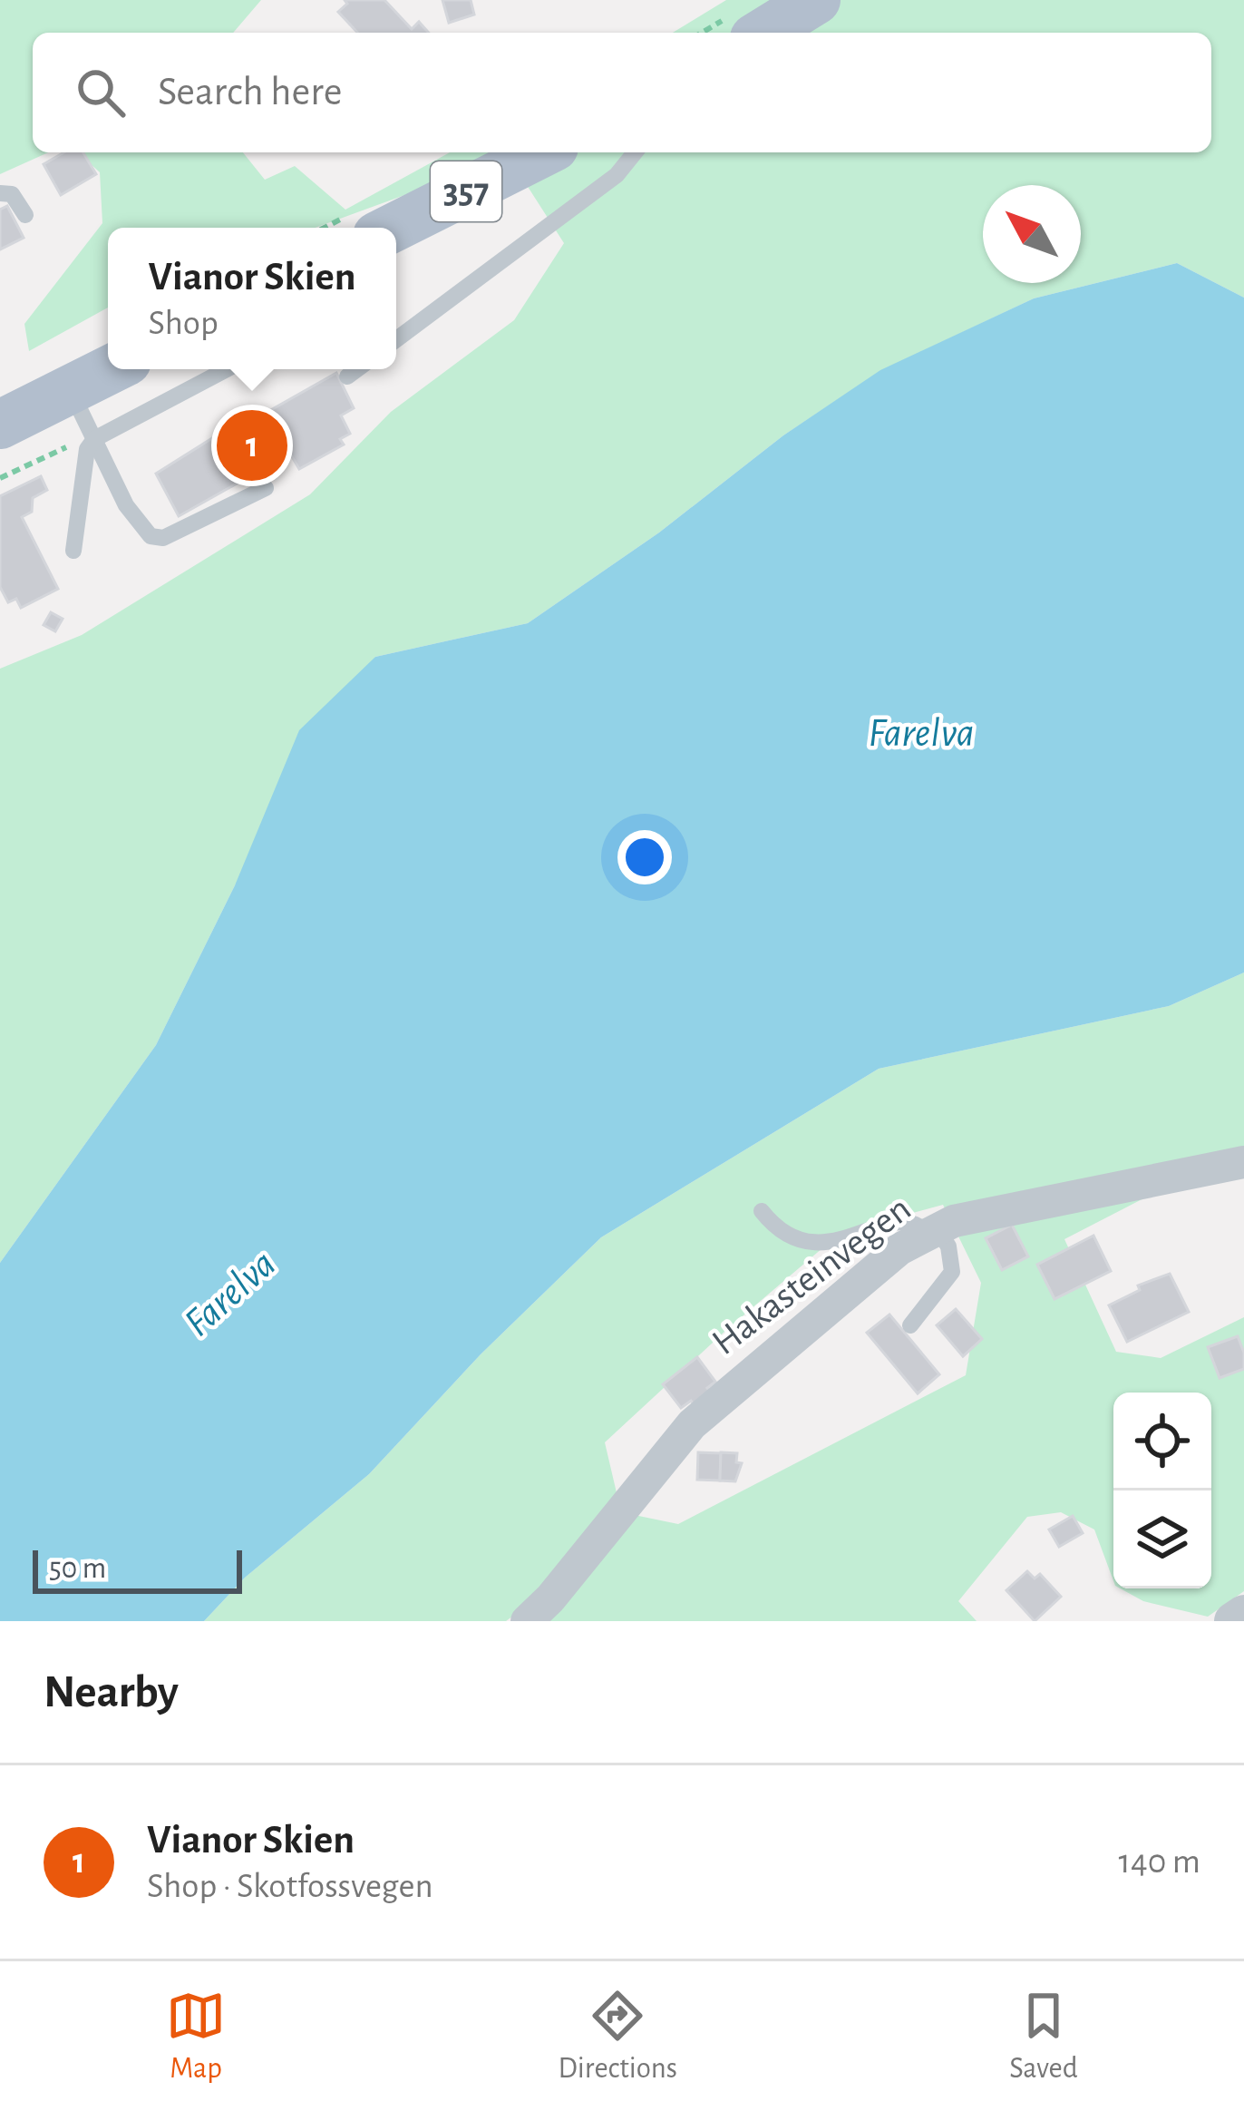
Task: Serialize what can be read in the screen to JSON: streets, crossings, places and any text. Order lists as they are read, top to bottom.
{
  "streets": {
    "main road": ["357"],
    "street": ["Hakasteinvegen"]
  },
  "water": ["Farelva"],
  "scale_bar": "50 m",
  "north": "top left",
  "page": {
    "search": "Search here",
    "popup": ["Vianor Skien", "Shop"],
    "pins": "1",
    "scale": "50 m",
    "heading": "Nearby",
    "list": [
      {
        "mark": "1",
        "name": "Vianor Skien",
        "note": "Shop · Skotfossvegen",
        "value": "140 m"
      }
    ],
    "nav": ["Map", "Directions", "Saved"]
  }
}
